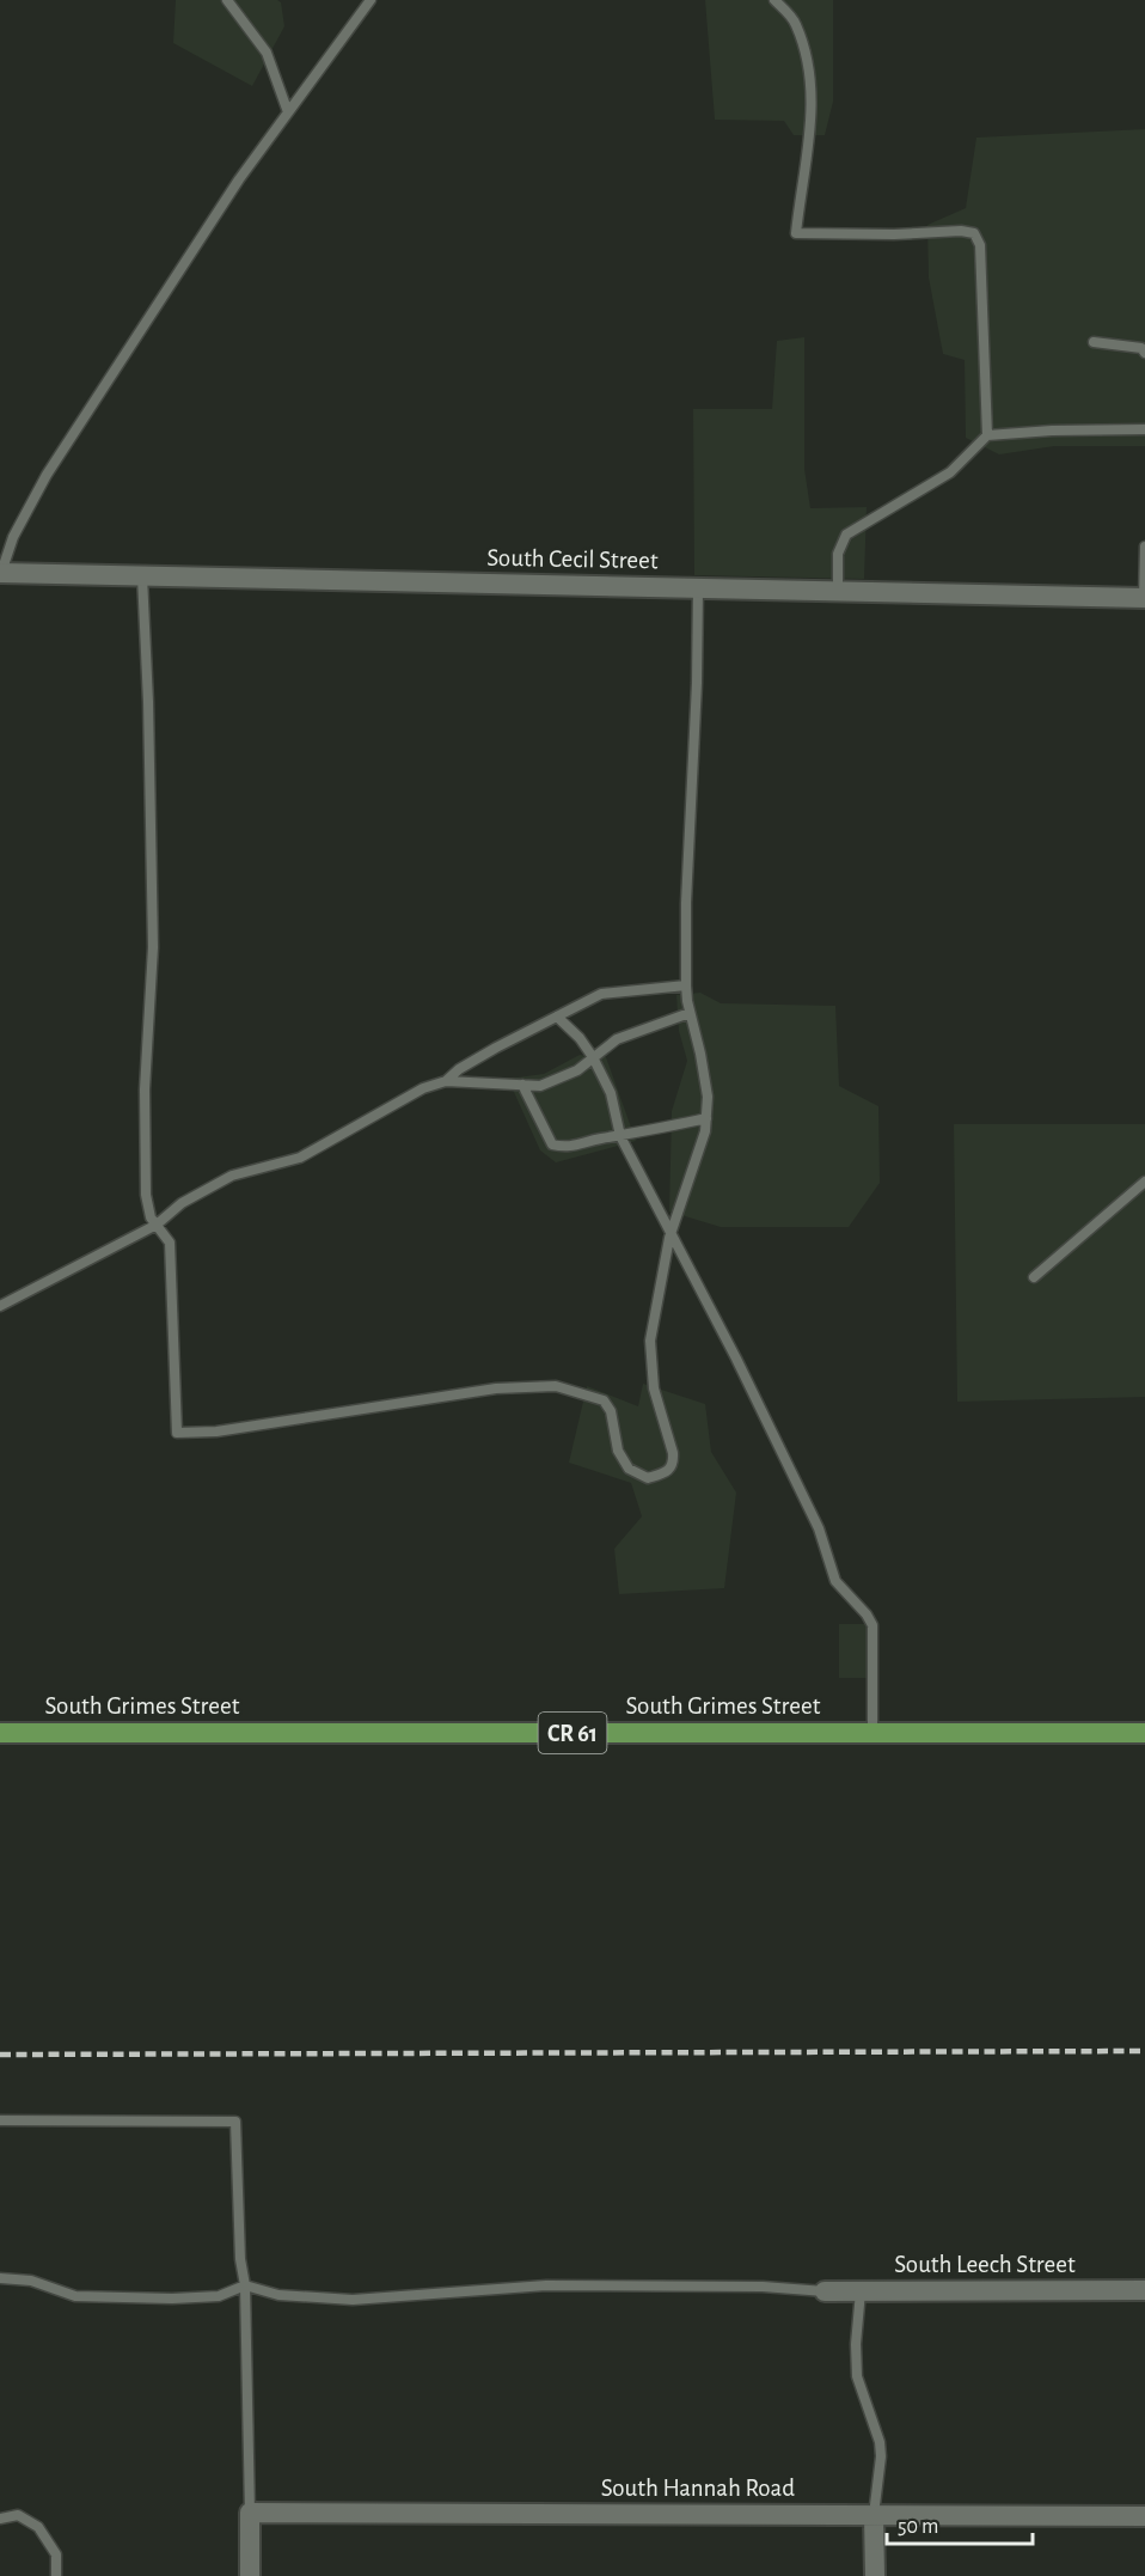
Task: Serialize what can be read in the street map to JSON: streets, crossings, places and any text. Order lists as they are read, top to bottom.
{
  "streets": {
    "main road": ["South Grimes Street", "CR 61"],
    "street": ["South Cecil Street", "South Leech Street", "South Hannah Road"]
  },
  "scale_bar": "50 m"
}
